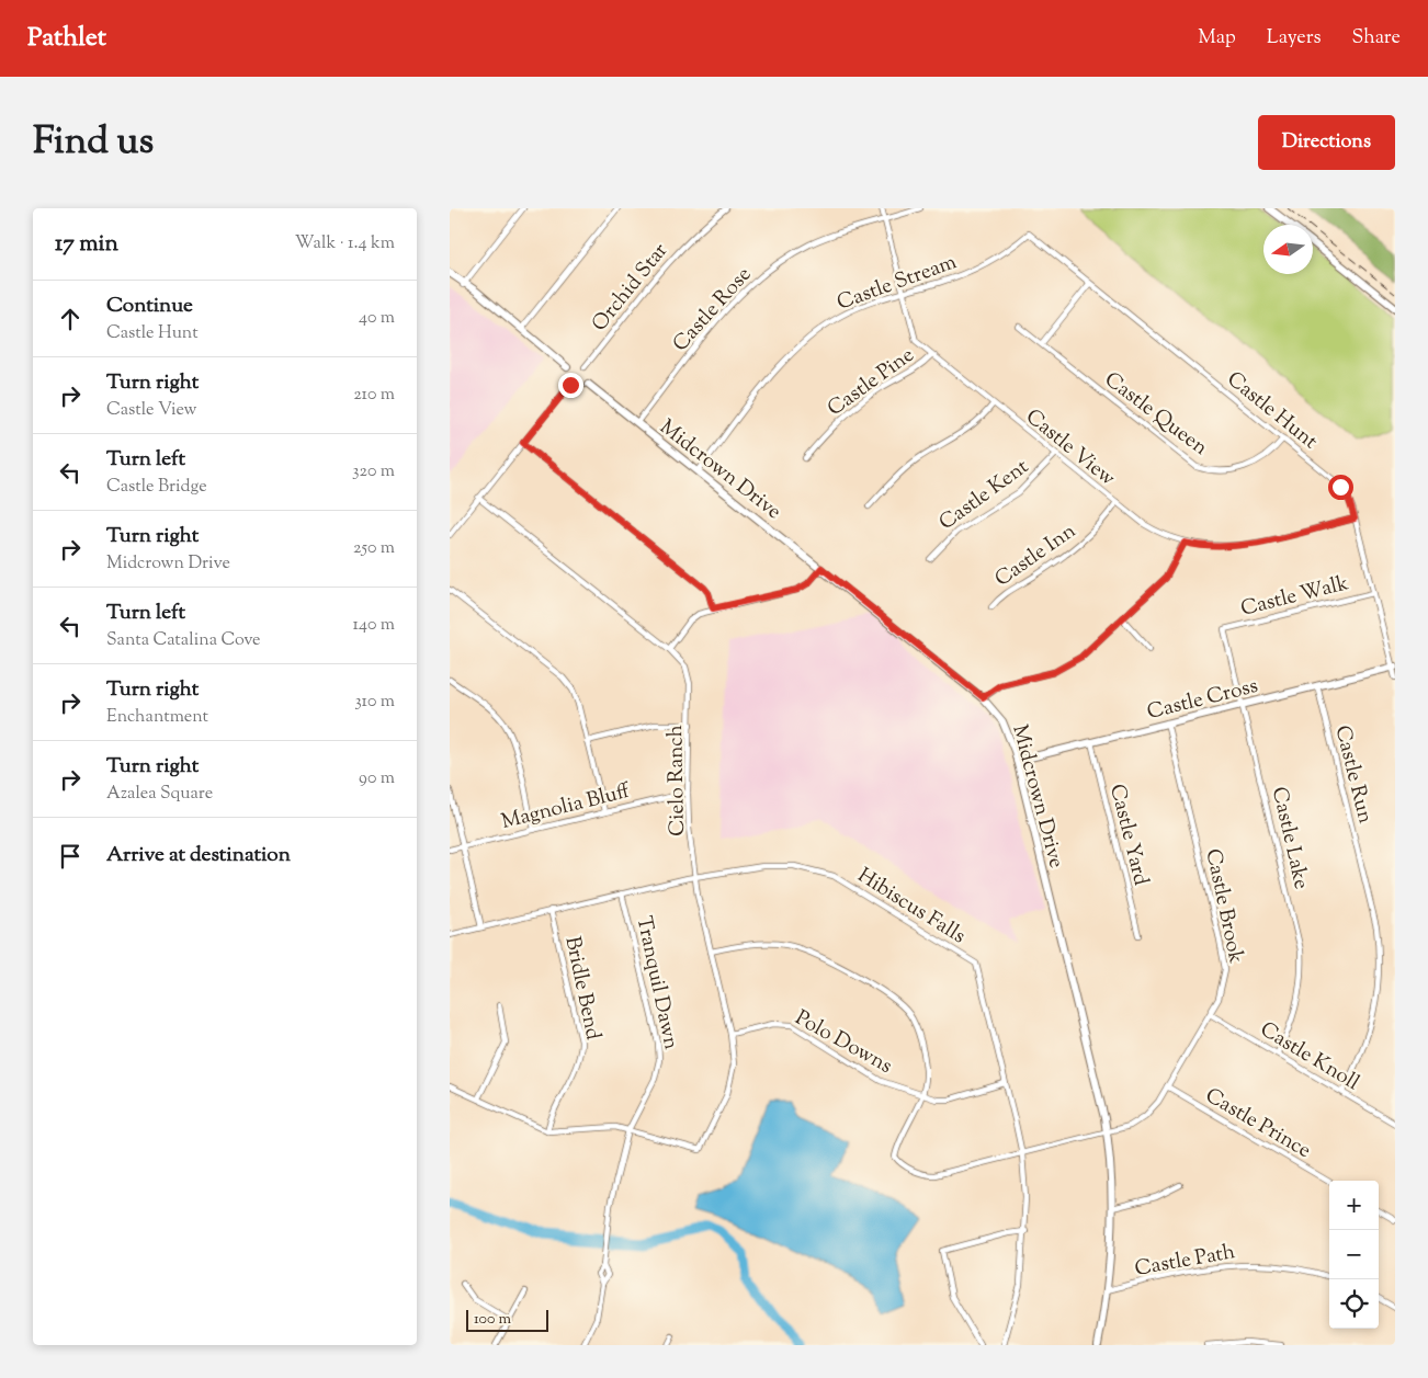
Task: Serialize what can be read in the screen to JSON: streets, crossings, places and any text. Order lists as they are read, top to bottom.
{
  "streets": {
    "street": [
      "Castle Stream",
      "Orchid Star",
      "Castle Rose",
      "Castle Pine",
      "Castle Hunt",
      "Castle Queen",
      "Castle View",
      "Midcrown Drive",
      "Castle Kent",
      "Castle Inn",
      "Castle Walk",
      "Castle Cross",
      "Castle Run",
      "Cielo Ranch",
      "Magnolia Bluff",
      "Castle Yard",
      "Castle Lake",
      "Hibiscus Falls",
      "Castle Brook",
      "Tranquil Dawn",
      "Bridle Bend",
      "Polo Downs",
      "Castle Knoll",
      "Castle Prince",
      "Castle Path"
    ]
  },
  "crossings": [
    ["Castle Stream", "Castle Hunt"],
    ["Castle Stream", "Castle View"],
    ["Castle Stream", "Midcrown Drive"],
    ["Castle Rose", "Castle View"],
    ["Castle Rose", "Midcrown Drive"],
    ["Castle Pine", "Castle View"],
    ["Castle Hunt", "Castle Queen"],
    ["Castle Hunt", "Castle View"],
    ["Castle Hunt", "Castle Walk"],
    ["Castle Hunt", "Castle Cross"],
    ["Castle View", "Castle Kent"],
    ["Castle View", "Castle Inn"],
    ["Midcrown Drive", "Castle Cross"],
    ["Midcrown Drive", "Castle Brook"],
    ["Midcrown Drive", "Castle Path"],
    ["Castle Walk", "Castle Lake"],
    ["Castle Cross", "Castle Run"],
    ["Castle Cross", "Castle Yard"],
    ["Castle Cross", "Castle Lake"],
    ["Castle Cross", "Castle Brook"],
    ["Castle Run", "Castle Knoll"],
    ["Cielo Ranch", "Magnolia Bluff"],
    ["Cielo Ranch", "Hibiscus Falls"],
    ["Cielo Ranch", "Tranquil Dawn"],
    ["Cielo Ranch", "Polo Downs"],
    ["Castle Lake", "Castle Knoll"],
    ["Hibiscus Falls", "Castle Brook"],
    ["Hibiscus Falls", "Tranquil Dawn"],
    ["Hibiscus Falls", "Bridle Bend"],
    ["Hibiscus Falls", "Polo Downs"],
    ["Castle Brook", "Polo Downs"],
    ["Castle Brook", "Castle Knoll"],
    ["Castle Brook", "Castle Prince"]
  ],
  "scale_bar": "100 m",
  "north": "left",
  "page": {
    "header": "Pathlet",
    "nav": ["Map", "Layers", "Share"],
    "title": "Find us",
    "buttons": "Directions",
    "heading": ["17 min", "Walk · 1.4 km"],
    "list": [
      ["Continue", "Castle Hunt", "40 m"],
      ["Turn right", "Castle View", "210 m"],
      ["Turn left", "Castle Bridge", "320 m"],
      ["Turn right", "Midcrown Drive", "250 m"],
      ["Turn left", "Santa Catalina Cove", "140 m"],
      ["Turn right", "Enchantment", "310 m"],
      ["Turn right", "Azalea Square", "90 m"],
      "Arrive at destination"
    ],
    "map_buttons": ["+", "−"],
    "scale": "100 m"
  }
}
